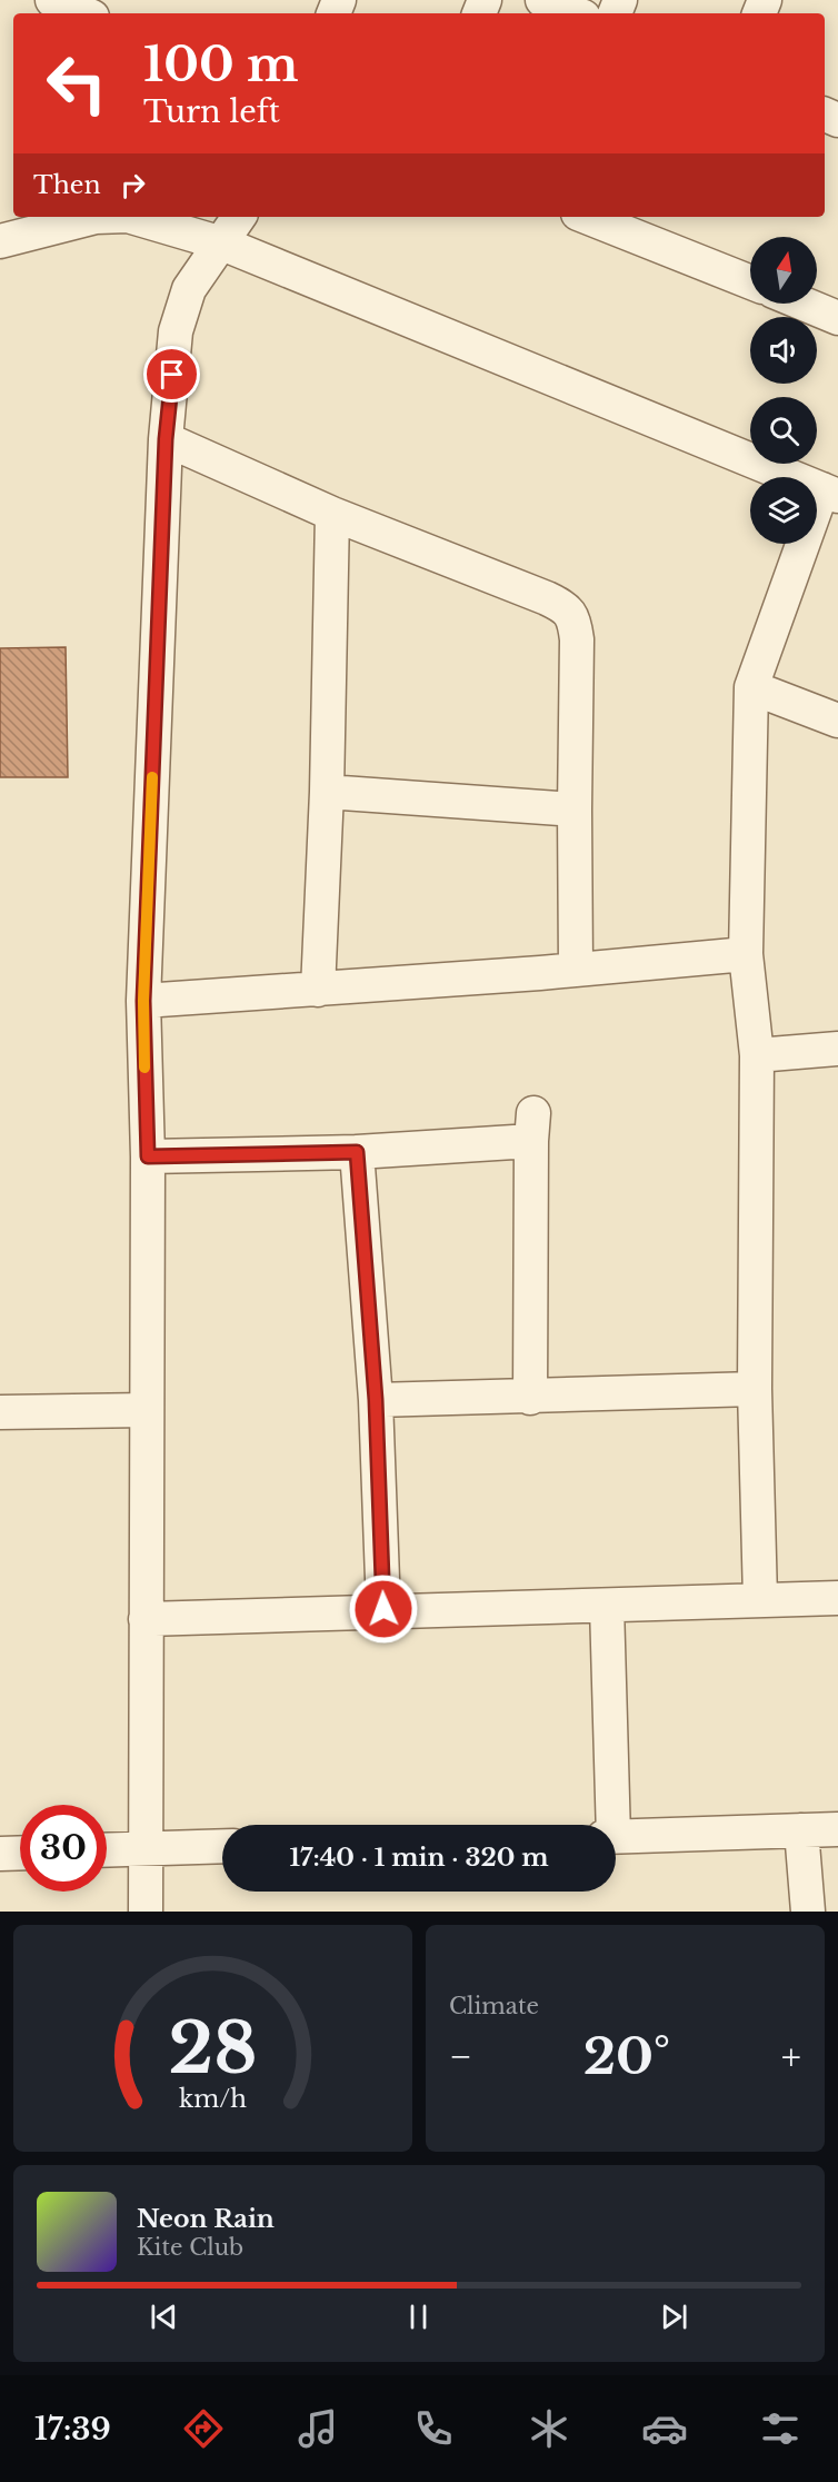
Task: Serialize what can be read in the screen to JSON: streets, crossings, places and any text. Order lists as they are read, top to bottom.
{
  "north": "top",
  "page": {
    "turn": ["100 m", "Turn left"],
    "then": "Then",
    "limit": "30",
    "trip": "17:40 · 1 min · 320 m",
    "tile": "Climate",
    "heat": ["−", "20°", "+"],
    "song": ["Neon Rain", "Kite Club"],
    "tabs": "17:39",
    "gauge": ["28", "km/h"]
  }
}
